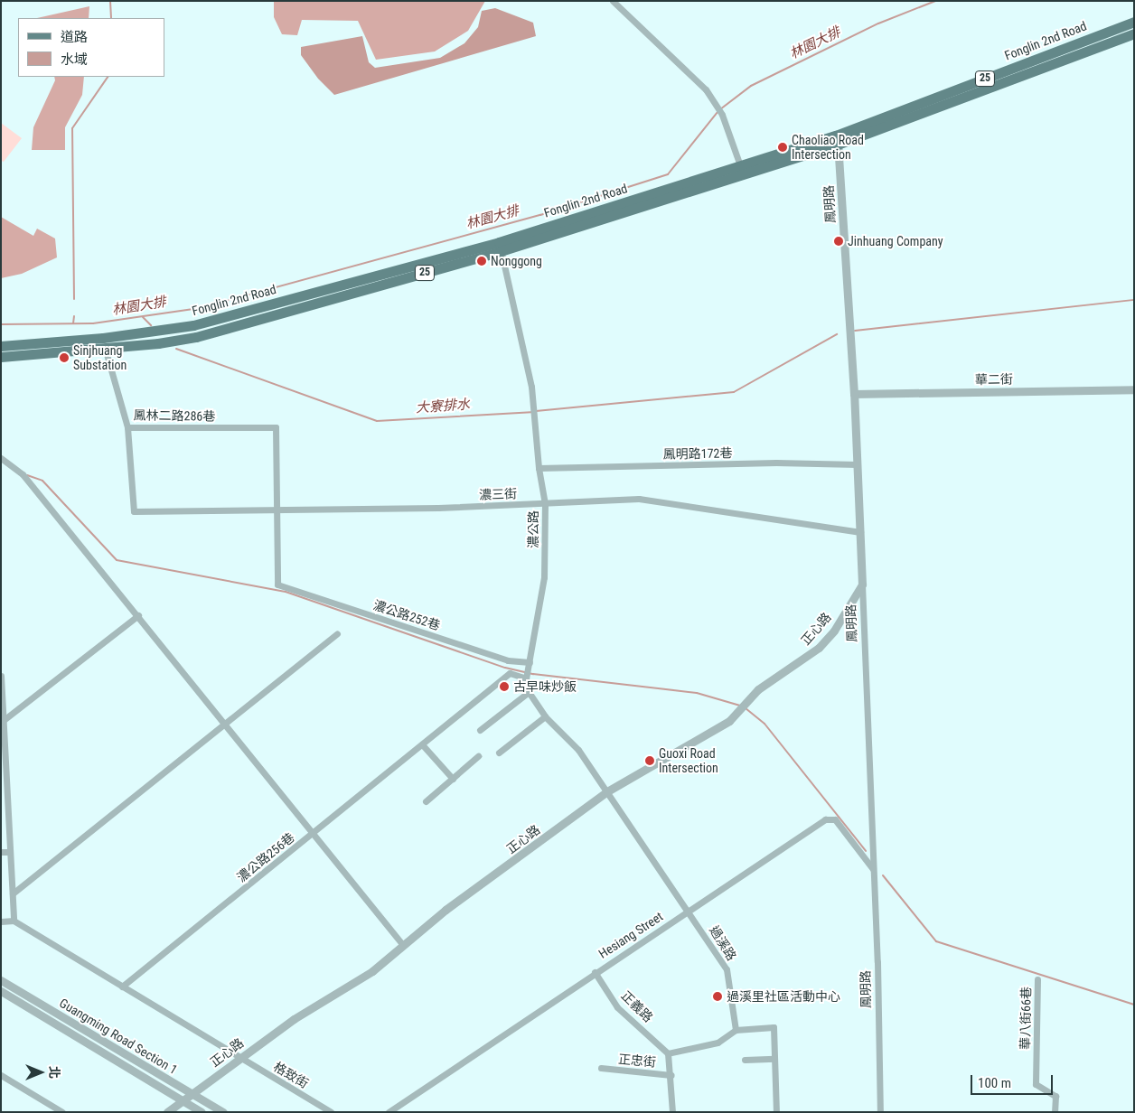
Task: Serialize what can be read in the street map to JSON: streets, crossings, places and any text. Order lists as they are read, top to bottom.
{
  "streets": {
    "main road": ["Fonglin 2nd Road", "25"],
    "street": [
      "鳳明路",
      "華二街",
      "鳳林二路286巷",
      "鳳明路172巷",
      "濃三街",
      "濃公路",
      "濃公路252巷",
      "正心路",
      "濃公路256巷",
      "Hesiang Street",
      "過溪路",
      "正義路",
      "華八街66巷",
      "Guangming Road Section 1",
      "正忠街",
      "格致街"
    ]
  },
  "crossings": [
    ["Fonglin 2nd Road", "鳳明路"],
    ["Fonglin 2nd Road", "鳳林二路286巷"],
    ["Fonglin 2nd Road", "濃公路"],
    ["鳳明路", "華二街"],
    ["鳳明路", "鳳明路172巷"],
    ["鳳明路", "濃三街"],
    ["鳳明路", "正心路"],
    ["鳳明路", "Hesiang Street"],
    ["鳳林二路286巷", "濃三街"],
    ["鳳林二路286巷", "濃公路252巷"],
    ["鳳明路172巷", "濃公路"],
    ["濃三街", "濃公路"],
    ["濃三街", "濃公路252巷"],
    ["濃公路", "濃公路252巷"],
    ["濃公路", "正心路"],
    ["濃公路", "濃公路256巷"],
    ["濃公路", "過溪路"],
    ["正心路", "過溪路"],
    ["正心路", "Guangming Road Section 1"],
    ["正心路", "格致街"],
    ["濃公路256巷", "格致街"],
    ["Hesiang Street", "過溪路"],
    ["Hesiang Street", "正義路"]
  ],
  "water": ["林園大排", "大寮排水"],
  "places": [
    "Chaoliao Road Intersection",
    "Jinhuang Company",
    "Nonggong",
    "Sinjhuang Substation",
    "古早味炒飯",
    "Guoxi Road Intersection",
    "過溪里社區活動中心"
  ],
  "legend": ["道路", "水域"],
  "scale_bar": "100 m",
  "north": "right"
}
